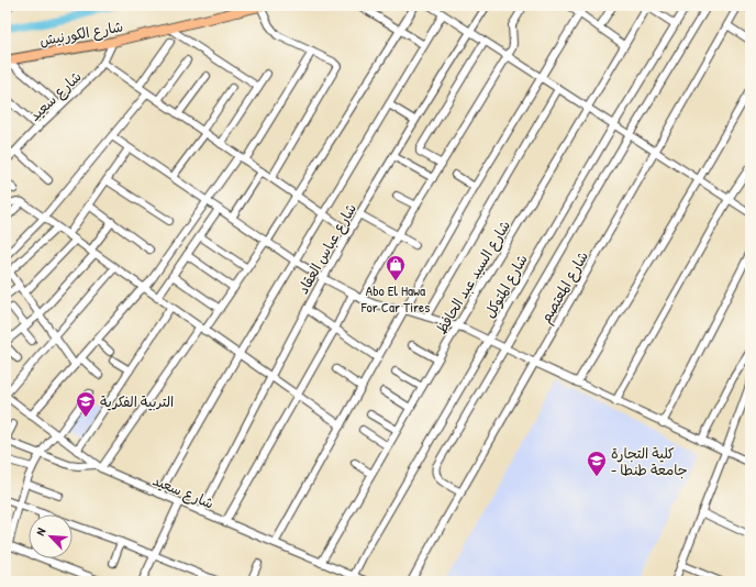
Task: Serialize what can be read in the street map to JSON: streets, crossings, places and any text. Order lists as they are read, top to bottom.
{
  "streets": {
    "main road": ["شارع الكورنيش"],
    "street": [
      "شارع سعيد",
      "شارع عباس العقاد",
      "شارع السيد عبد الحافظ",
      "شارع المتوكل",
      "شارع المعتصم"
    ]
  },
  "crossings": [
    ["شارع الكورنيش", "شارع سعيد"],
    ["شارع سعيد", "شارع عباس العقاد"],
    ["شارع سعيد", "شارع السيد عبد الحافظ"],
    ["شارع سعيد", "شارع المتوكل"]
  ],
  "places": {
    "shop": ["Abo El Hawa For Car Tires"],
    "school or university": ["التربية الفكرية", "كلية التجارة - جامعة طنطا"]
  },
  "north": "top left"
}
